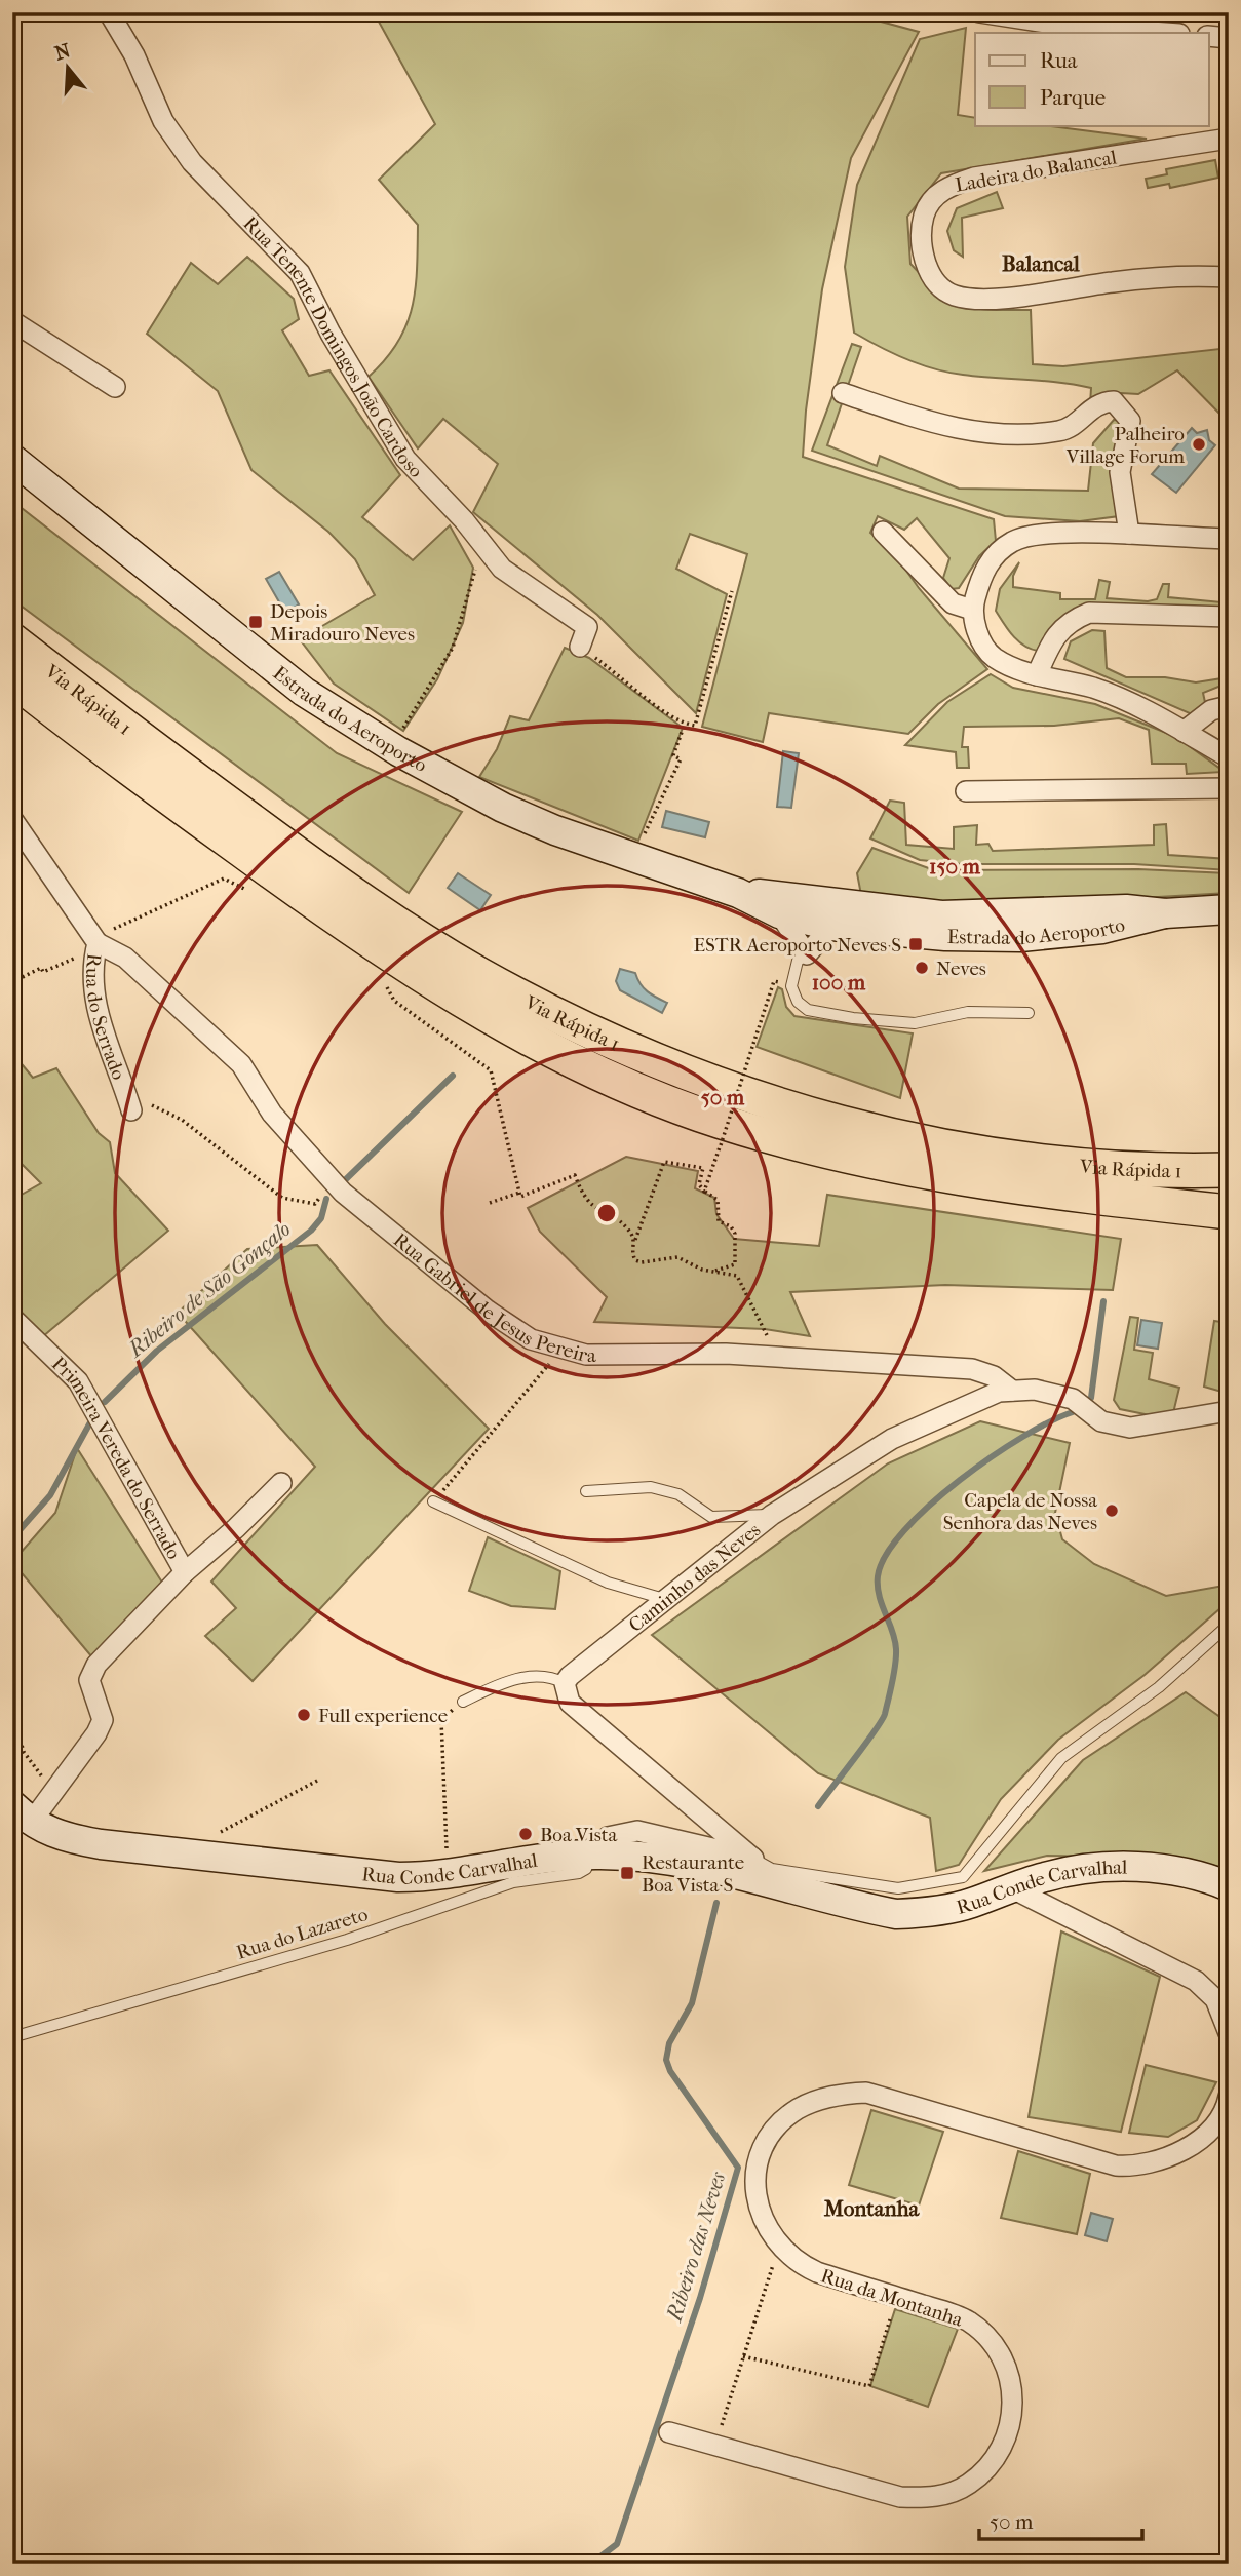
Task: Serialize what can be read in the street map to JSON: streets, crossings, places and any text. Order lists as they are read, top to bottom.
{
  "streets": {
    "highway": ["Via Rápida 1"],
    "main road": ["Estrada do Aeroporto", "Rua Conde Carvalhal"],
    "street": [
      "Ladeira do Balancal",
      "Rua Tenente Domingos João Cardoso",
      "Rua do Serrado",
      "Rua Gabriel de Jesus Pereira",
      "Primeira Vereda do Serrado",
      "Caminho das Neves",
      "Rua da Montanha"
    ],
    "lane": ["Rua do Lazareto"]
  },
  "crossings": [
    ["Rua do Serrado", "Rua Gabriel de Jesus Pereira"],
    ["Rua Gabriel de Jesus Pereira", "Caminho das Neves"],
    ["Primeira Vereda do Serrado", "Rua Conde Carvalhal"],
    ["Rua Conde Carvalhal", "Rua do Lazareto"]
  ],
  "districts": ["Balancal", "Montanha"],
  "water": ["Ribeiro de São Gonçalo", "Ribeiro das Neves"],
  "places": {
    "other": [
      "Palheiro Village Forum",
      "Neves",
      "Capela de Nossa Senhora das Neves",
      "Full experience",
      "Boa Vista"
    ],
    "transit": ["Depois Miradouro Neves", "ESTR Aeroporto Neves S", "Restaurante Boa Vista S"]
  },
  "legend": ["Rua", "Parque"],
  "scale_bar": "50 m",
  "north": "top",
  "rings": ["150 m", "100 m", "50 m"]
}
